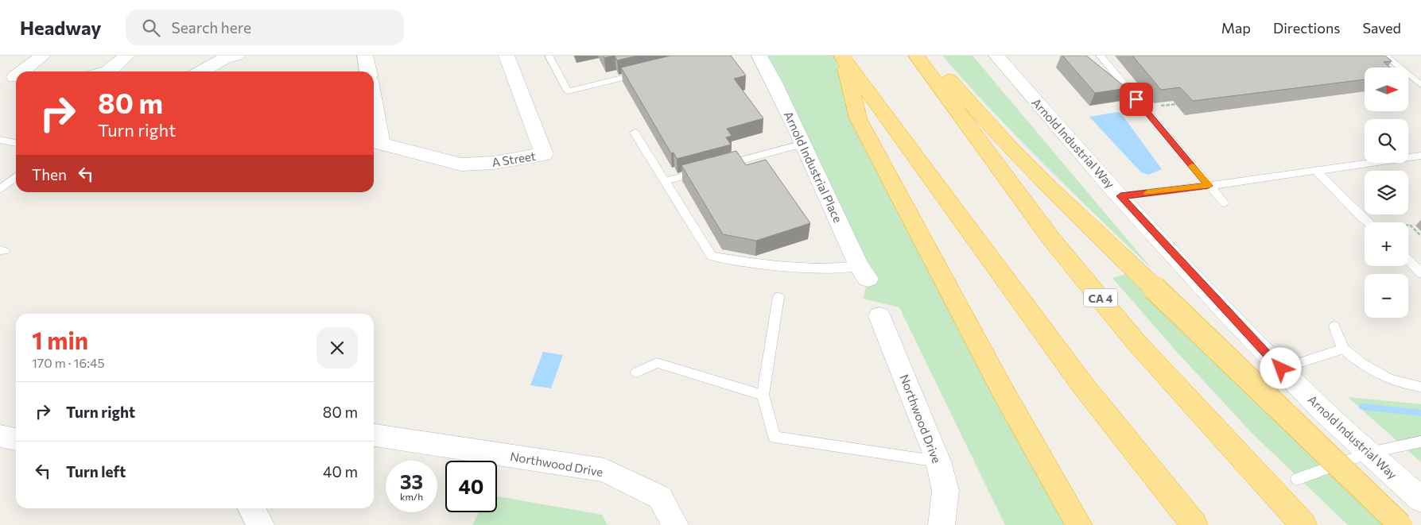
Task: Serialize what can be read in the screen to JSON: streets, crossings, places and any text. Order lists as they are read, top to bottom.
{
  "streets": {
    "highway": ["CA 4"],
    "street": [
      "Arnold Industrial Way",
      "A Street",
      "Arnold Industrial Place",
      "Northwood Drive"
    ]
  },
  "north": "right",
  "page": {
    "header": "Headway",
    "search": "Search here",
    "nav": ["Map", "Directions", "Saved"],
    "map_buttons": ["+", "−"],
    "turn": ["80 m", "Turn right"],
    "then": "Then",
    "heading": ["1 min", "170 m · 16:45"],
    "list": [
      {
        "name": "Turn right",
        "value": "80 m"
      },
      {
        "name": "Turn left",
        "value": "40 m"
      }
    ],
    "speed": "33 km/h",
    "limit": "40"
  }
}
